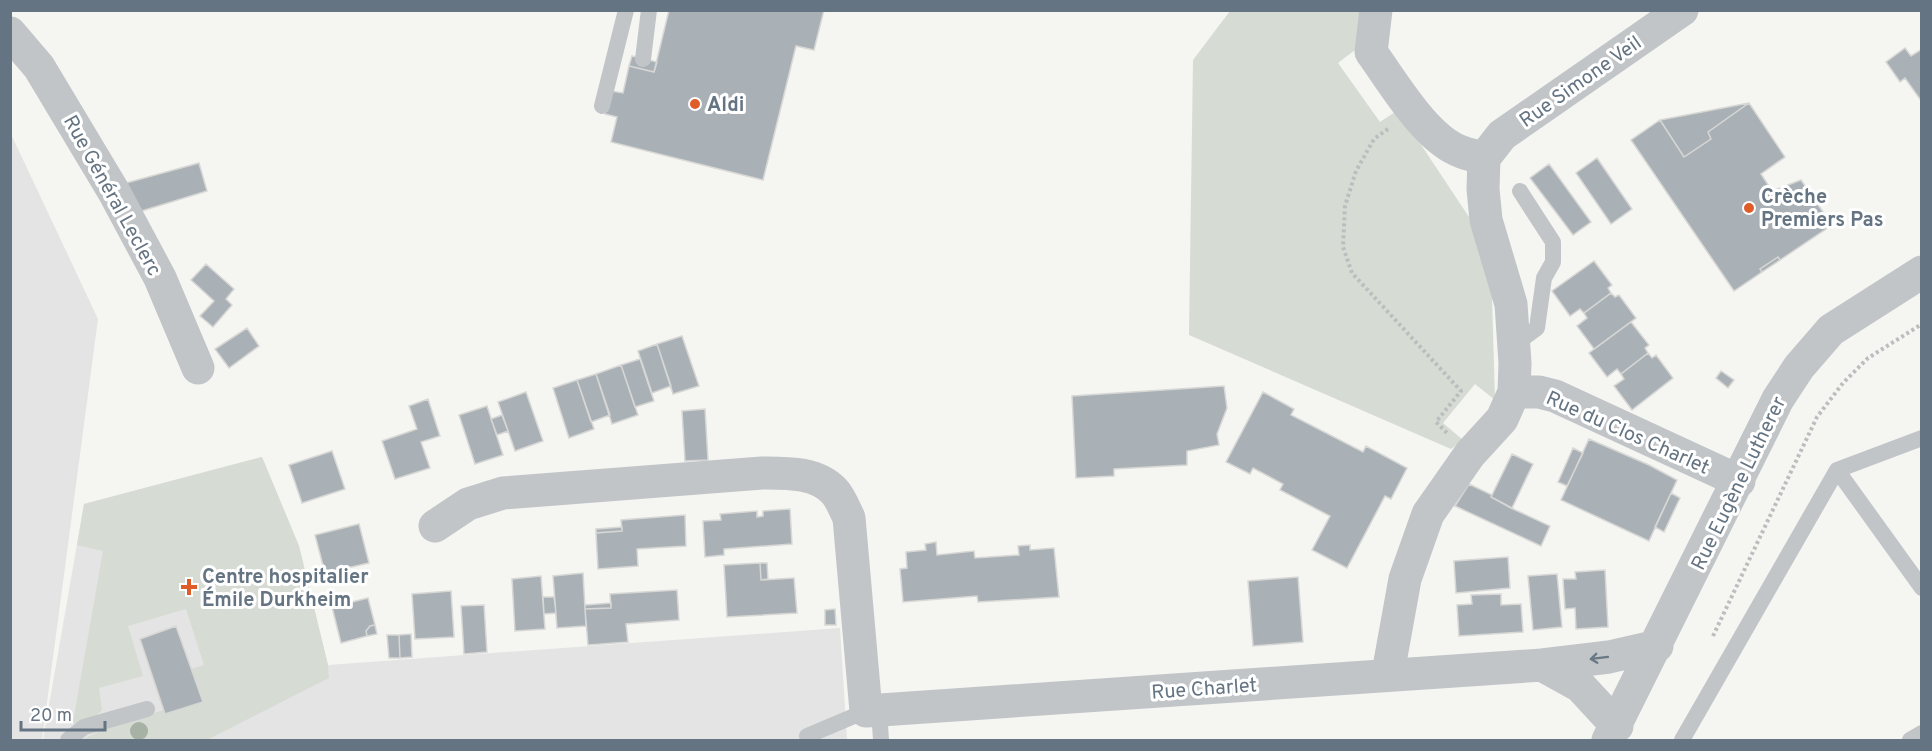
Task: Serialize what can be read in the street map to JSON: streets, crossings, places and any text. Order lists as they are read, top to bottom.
{
  "streets": {
    "street": [
      "Rue Simone Veil",
      "Rue Général Leclerc",
      "Rue du Clos Charlet",
      "Rue Eugène Lutherer",
      "Rue Charlet"
    ]
  },
  "crossings": [
    ["Rue du Clos Charlet", "Rue Eugène Lutherer"],
    ["Rue Eugène Lutherer", "Rue Charlet"]
  ],
  "places": {
    "other": ["Aldi", "Crèche Premiers Pas"],
    "health": ["Centre hospitalier Émile Durkheim"]
  },
  "scale_bar": "20 m"
}
